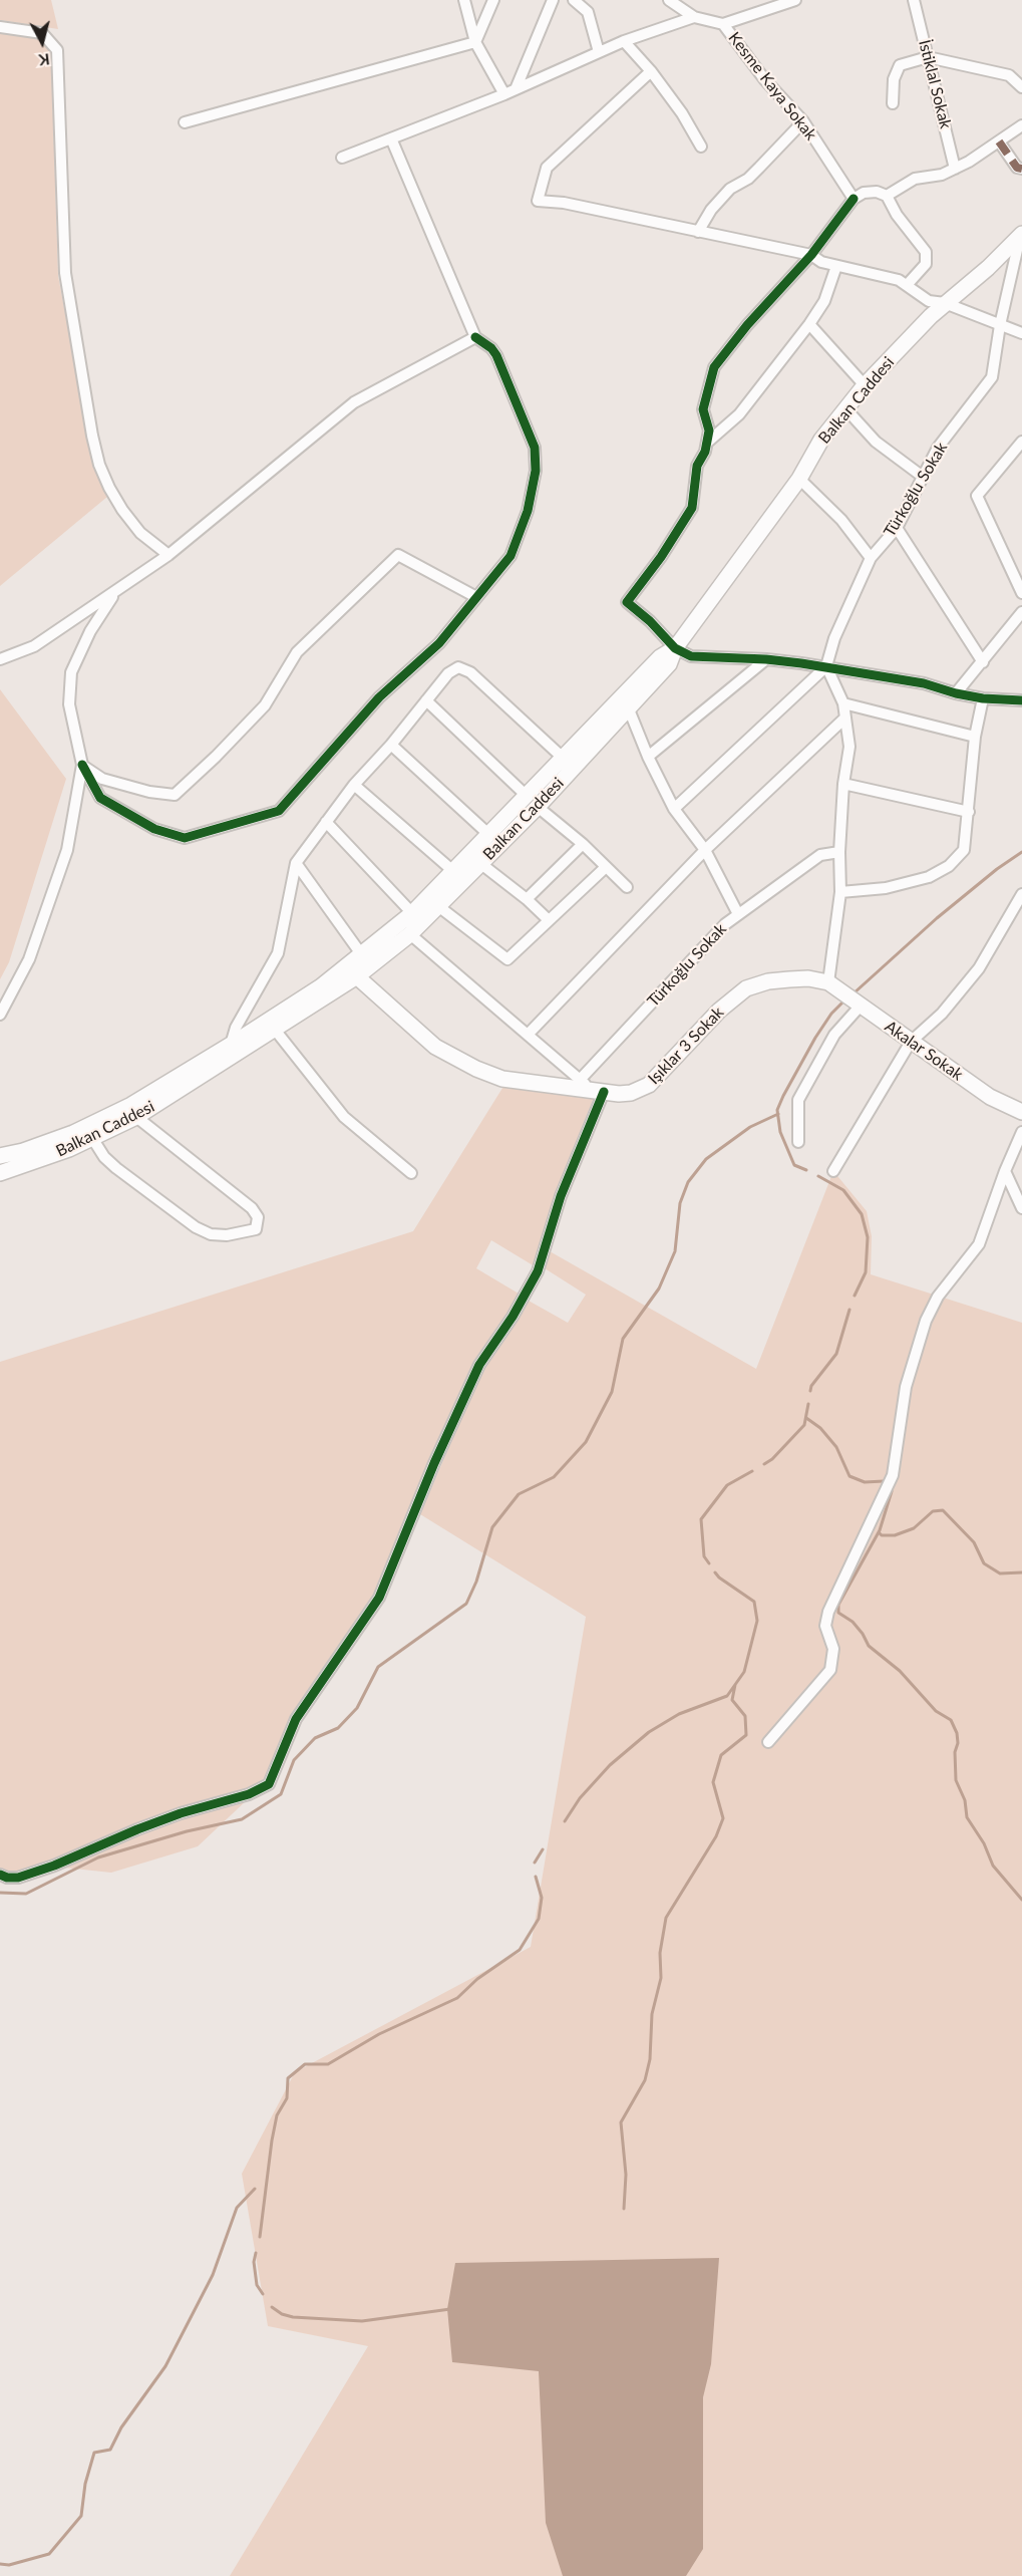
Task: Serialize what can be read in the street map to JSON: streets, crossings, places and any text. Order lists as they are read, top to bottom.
{
  "streets": {
    "main road": ["Balkan Caddesi", "Işıklar 3 Sokak", "Akalar Sokak"],
    "street": ["İstiklal Sokak", "Kesme Kaya Sokak", "Türkoğlu Sokak"]
  },
  "crossings": [
    ["Balkan Caddesi", "Türkoğlu Sokak"],
    ["Balkan Caddesi", "Işıklar 3 Sokak"],
    ["Işıklar 3 Sokak", "Akalar Sokak"]
  ],
  "north": "bottom"
}
